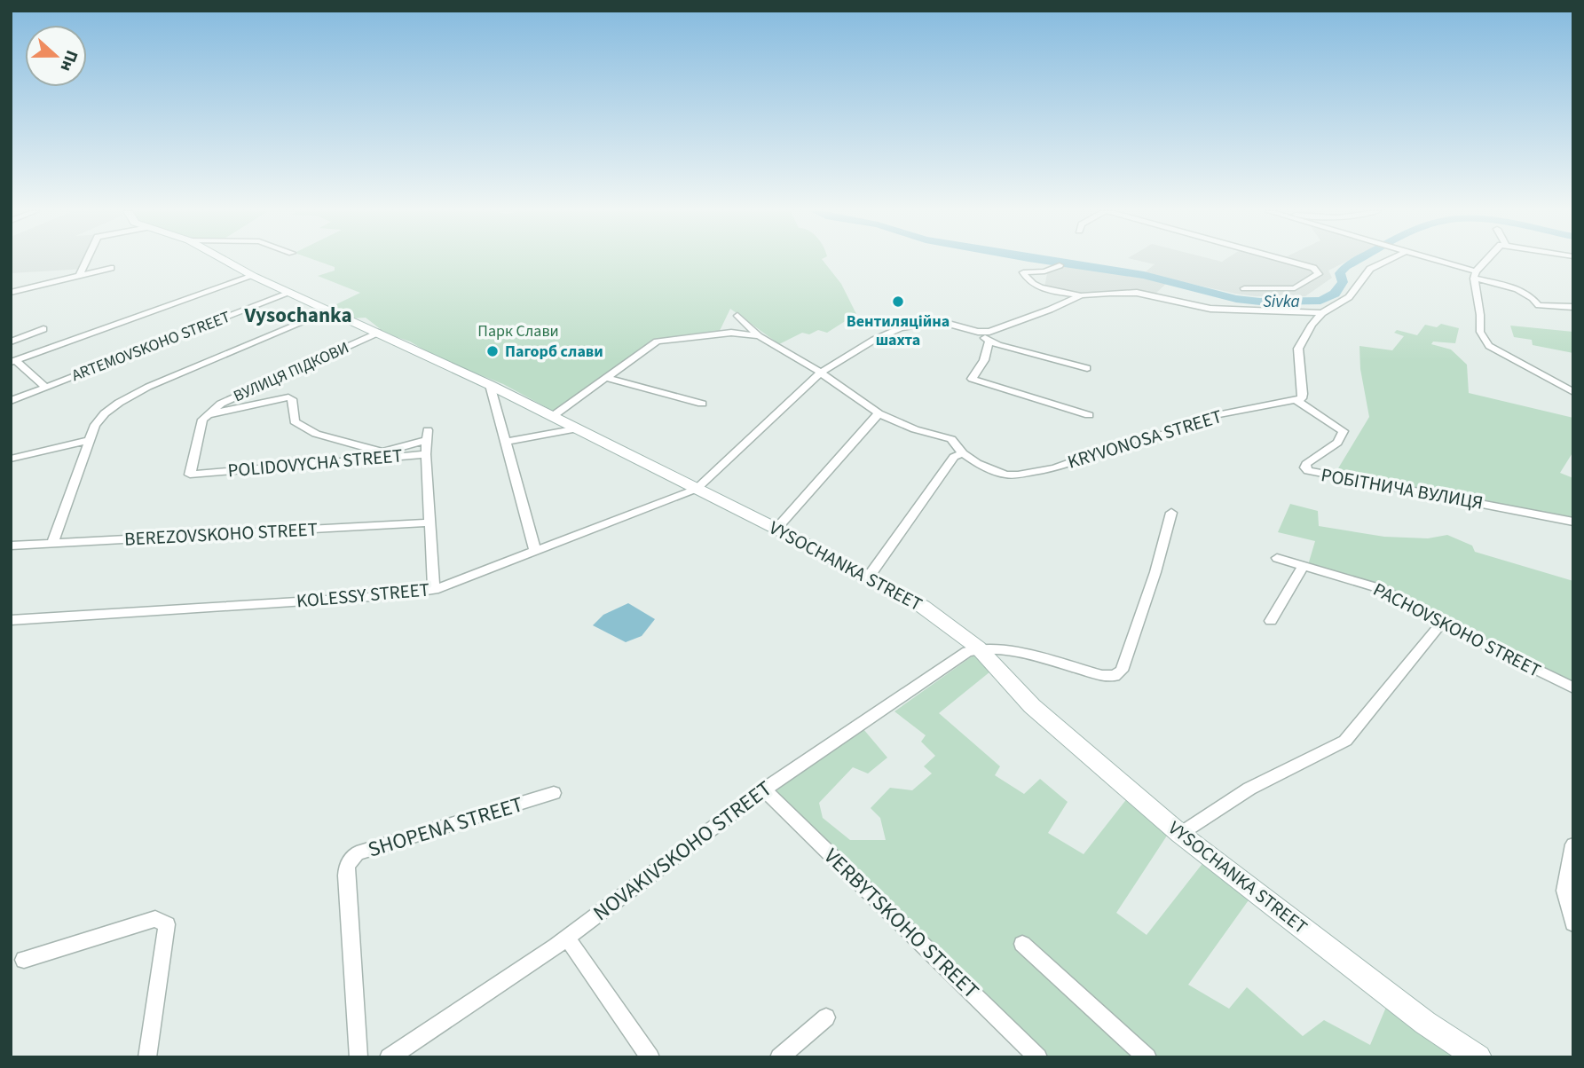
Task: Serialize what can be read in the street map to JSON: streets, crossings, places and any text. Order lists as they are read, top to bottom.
{
  "streets": {
    "street": [
      "ARTEMOVSKOHO STREET",
      "ВУЛИЦЯ ПІДКОВИ",
      "KRYVONOSA STREET",
      "POLIDOVYCHA STREET",
      "РОБІТНИЧА ВУЛИЦЯ",
      "BEREZOVSKOHO STREET",
      "VYSOCHANKA STREET",
      "KOLESSY STREET",
      "PACHOVSKOHO STREET",
      "SHOPENA STREET",
      "NOVAKIVSKOHO STREET",
      "VERBYTSKOHO STREET"
    ]
  },
  "crossings": [
    ["ARTEMOVSKOHO STREET", "VYSOCHANKA STREET"],
    ["ВУЛИЦЯ ПІДКОВИ", "POLIDOVYCHA STREET"],
    ["ВУЛИЦЯ ПІДКОВИ", "VYSOCHANKA STREET"],
    ["KRYVONOSA STREET", "РОБІТНИЧА ВУЛИЦЯ"],
    ["VYSOCHANKA STREET", "KOLESSY STREET"],
    ["VYSOCHANKA STREET", "NOVAKIVSKOHO STREET"],
    ["NOVAKIVSKOHO STREET", "VERBYTSKOHO STREET"]
  ],
  "districts": ["Vysochanka"],
  "water": ["Sivka"],
  "parks": ["Парк Слави"],
  "places": ["Вентиляційна шахта", "Пагорб слави"],
  "north": "right"
}
